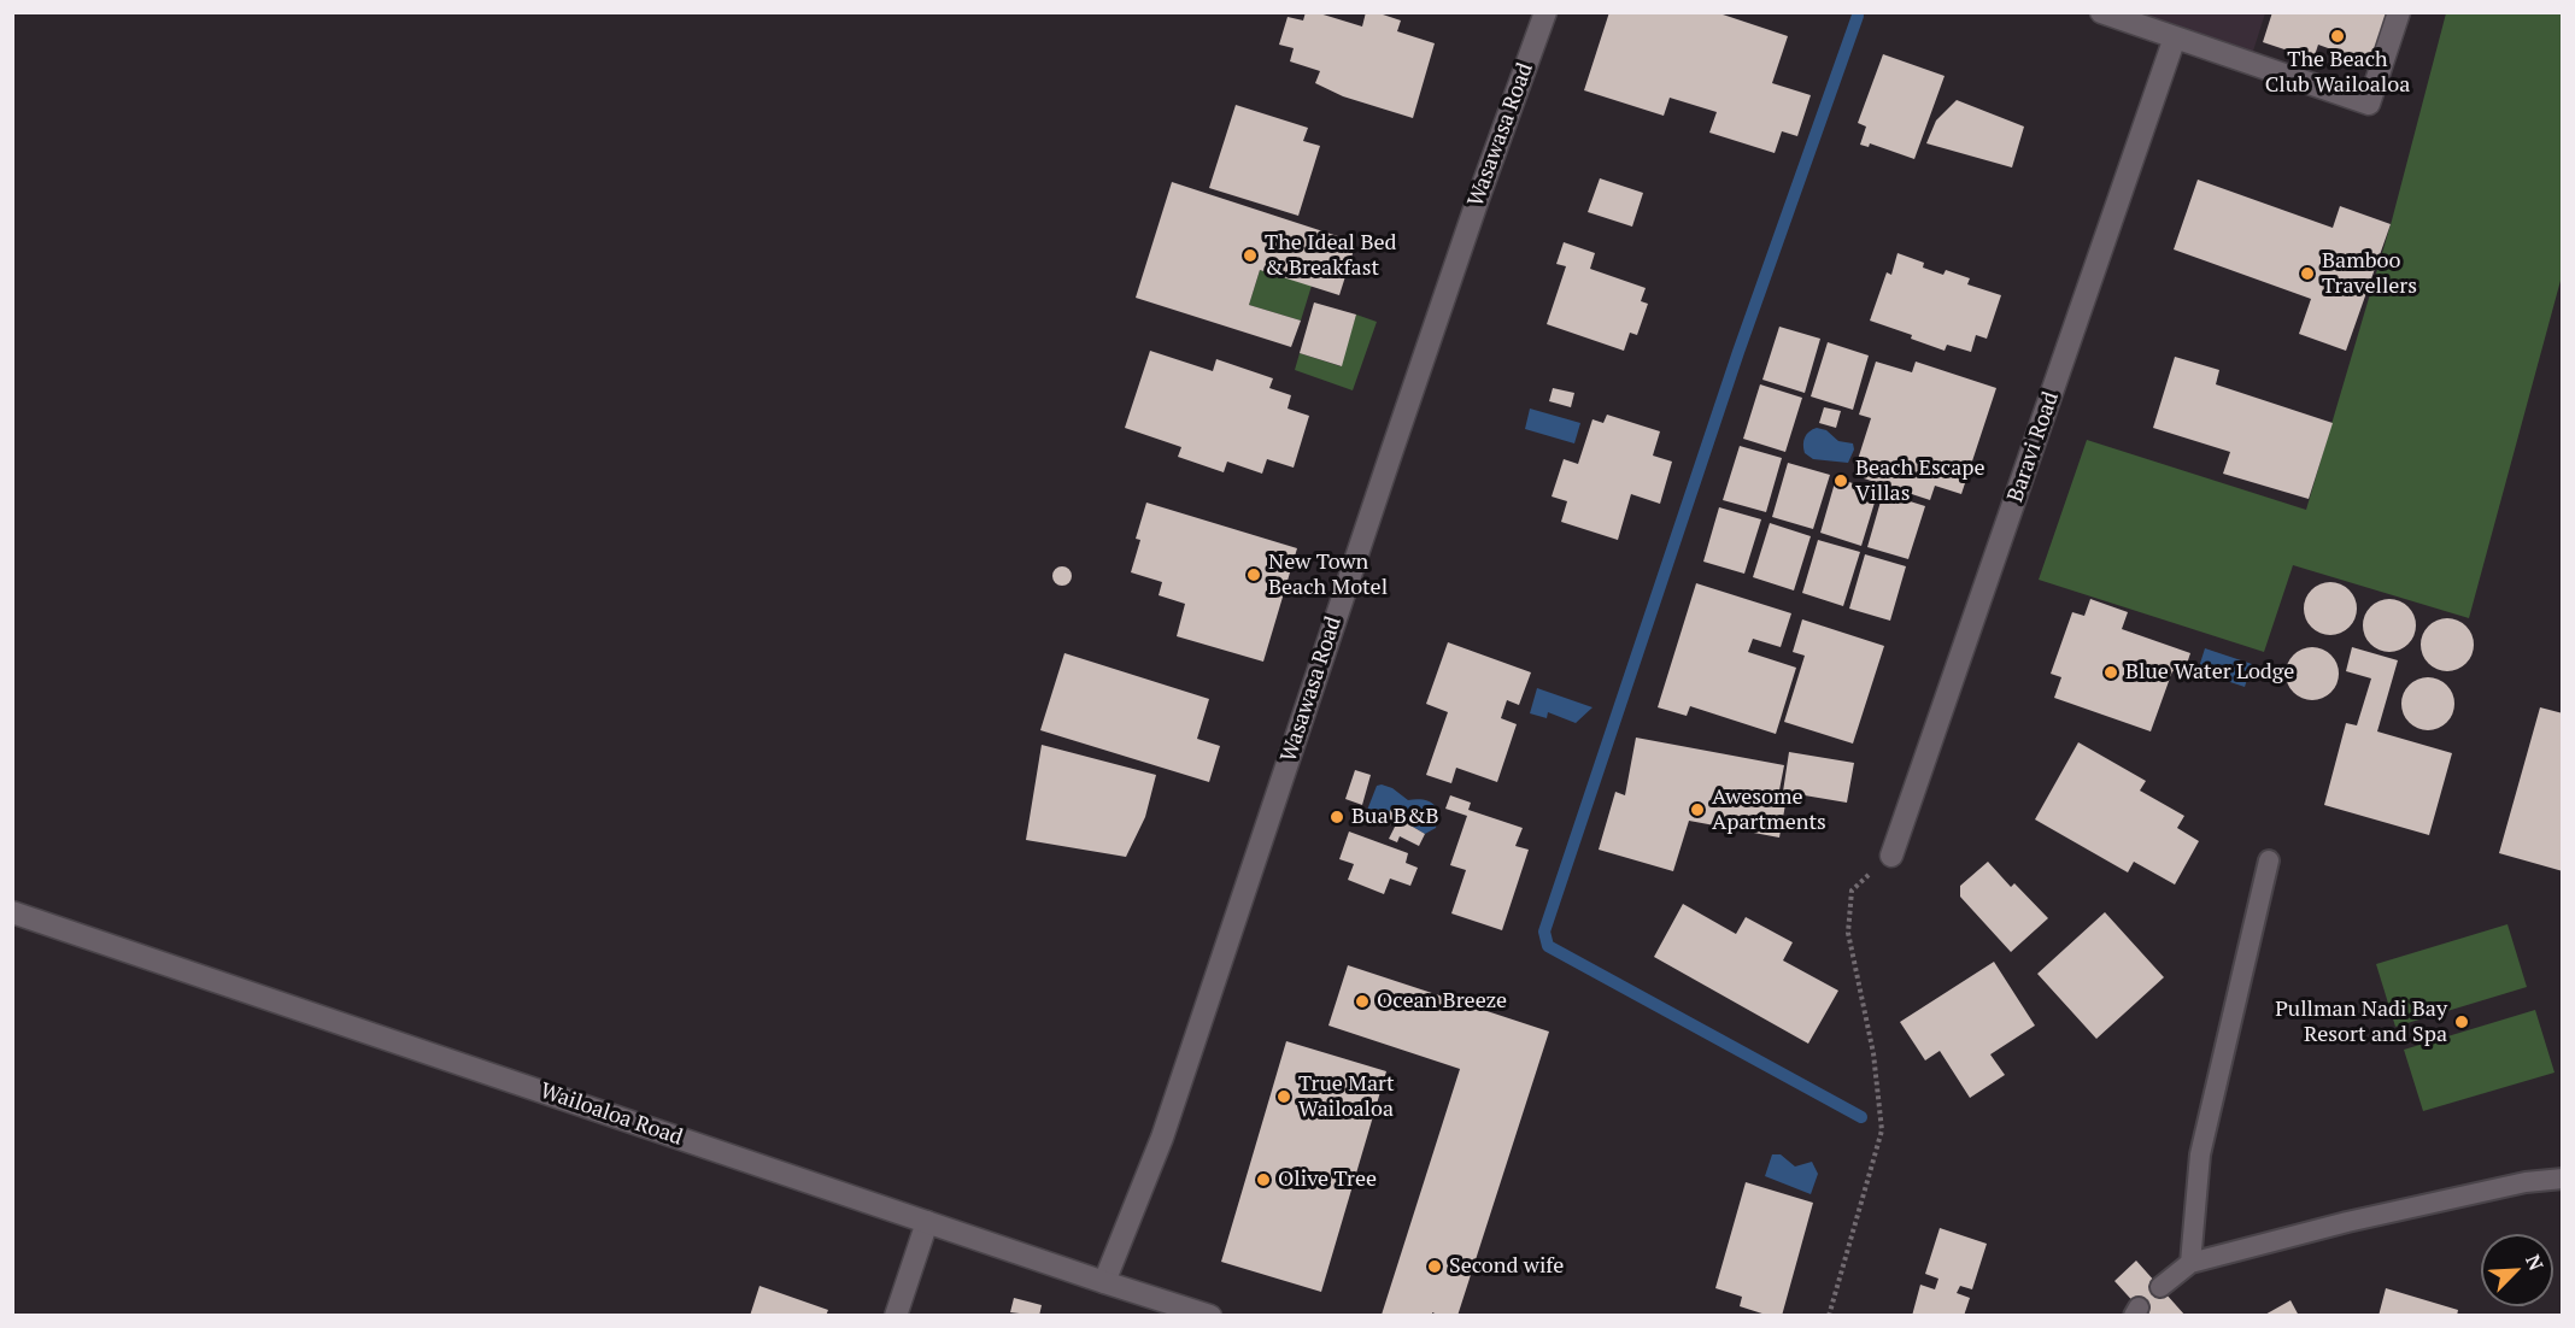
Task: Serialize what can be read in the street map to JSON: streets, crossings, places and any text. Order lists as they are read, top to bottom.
{
  "streets": {
    "street": ["Wasawasa Road", "Baravi Road", "Wailoaloa Road"]
  },
  "crossings": [
    ["Wasawasa Road", "Wailoaloa Road"]
  ],
  "places": [
    "The Beach Club Wailoaloa",
    "The Ideal Bed & Breakfast",
    "Bamboo Travellers",
    "Beach Escape Villas",
    "New Town Beach Motel",
    "Blue Water Lodge",
    "Awesome Apartments",
    "Bua B&B",
    "Ocean Breeze",
    "Pullman Nadi Bay Resort and Spa",
    "True Mart Wailoaloa",
    "Olive Tree",
    "Second wife"
  ],
  "north": "top right"
}
